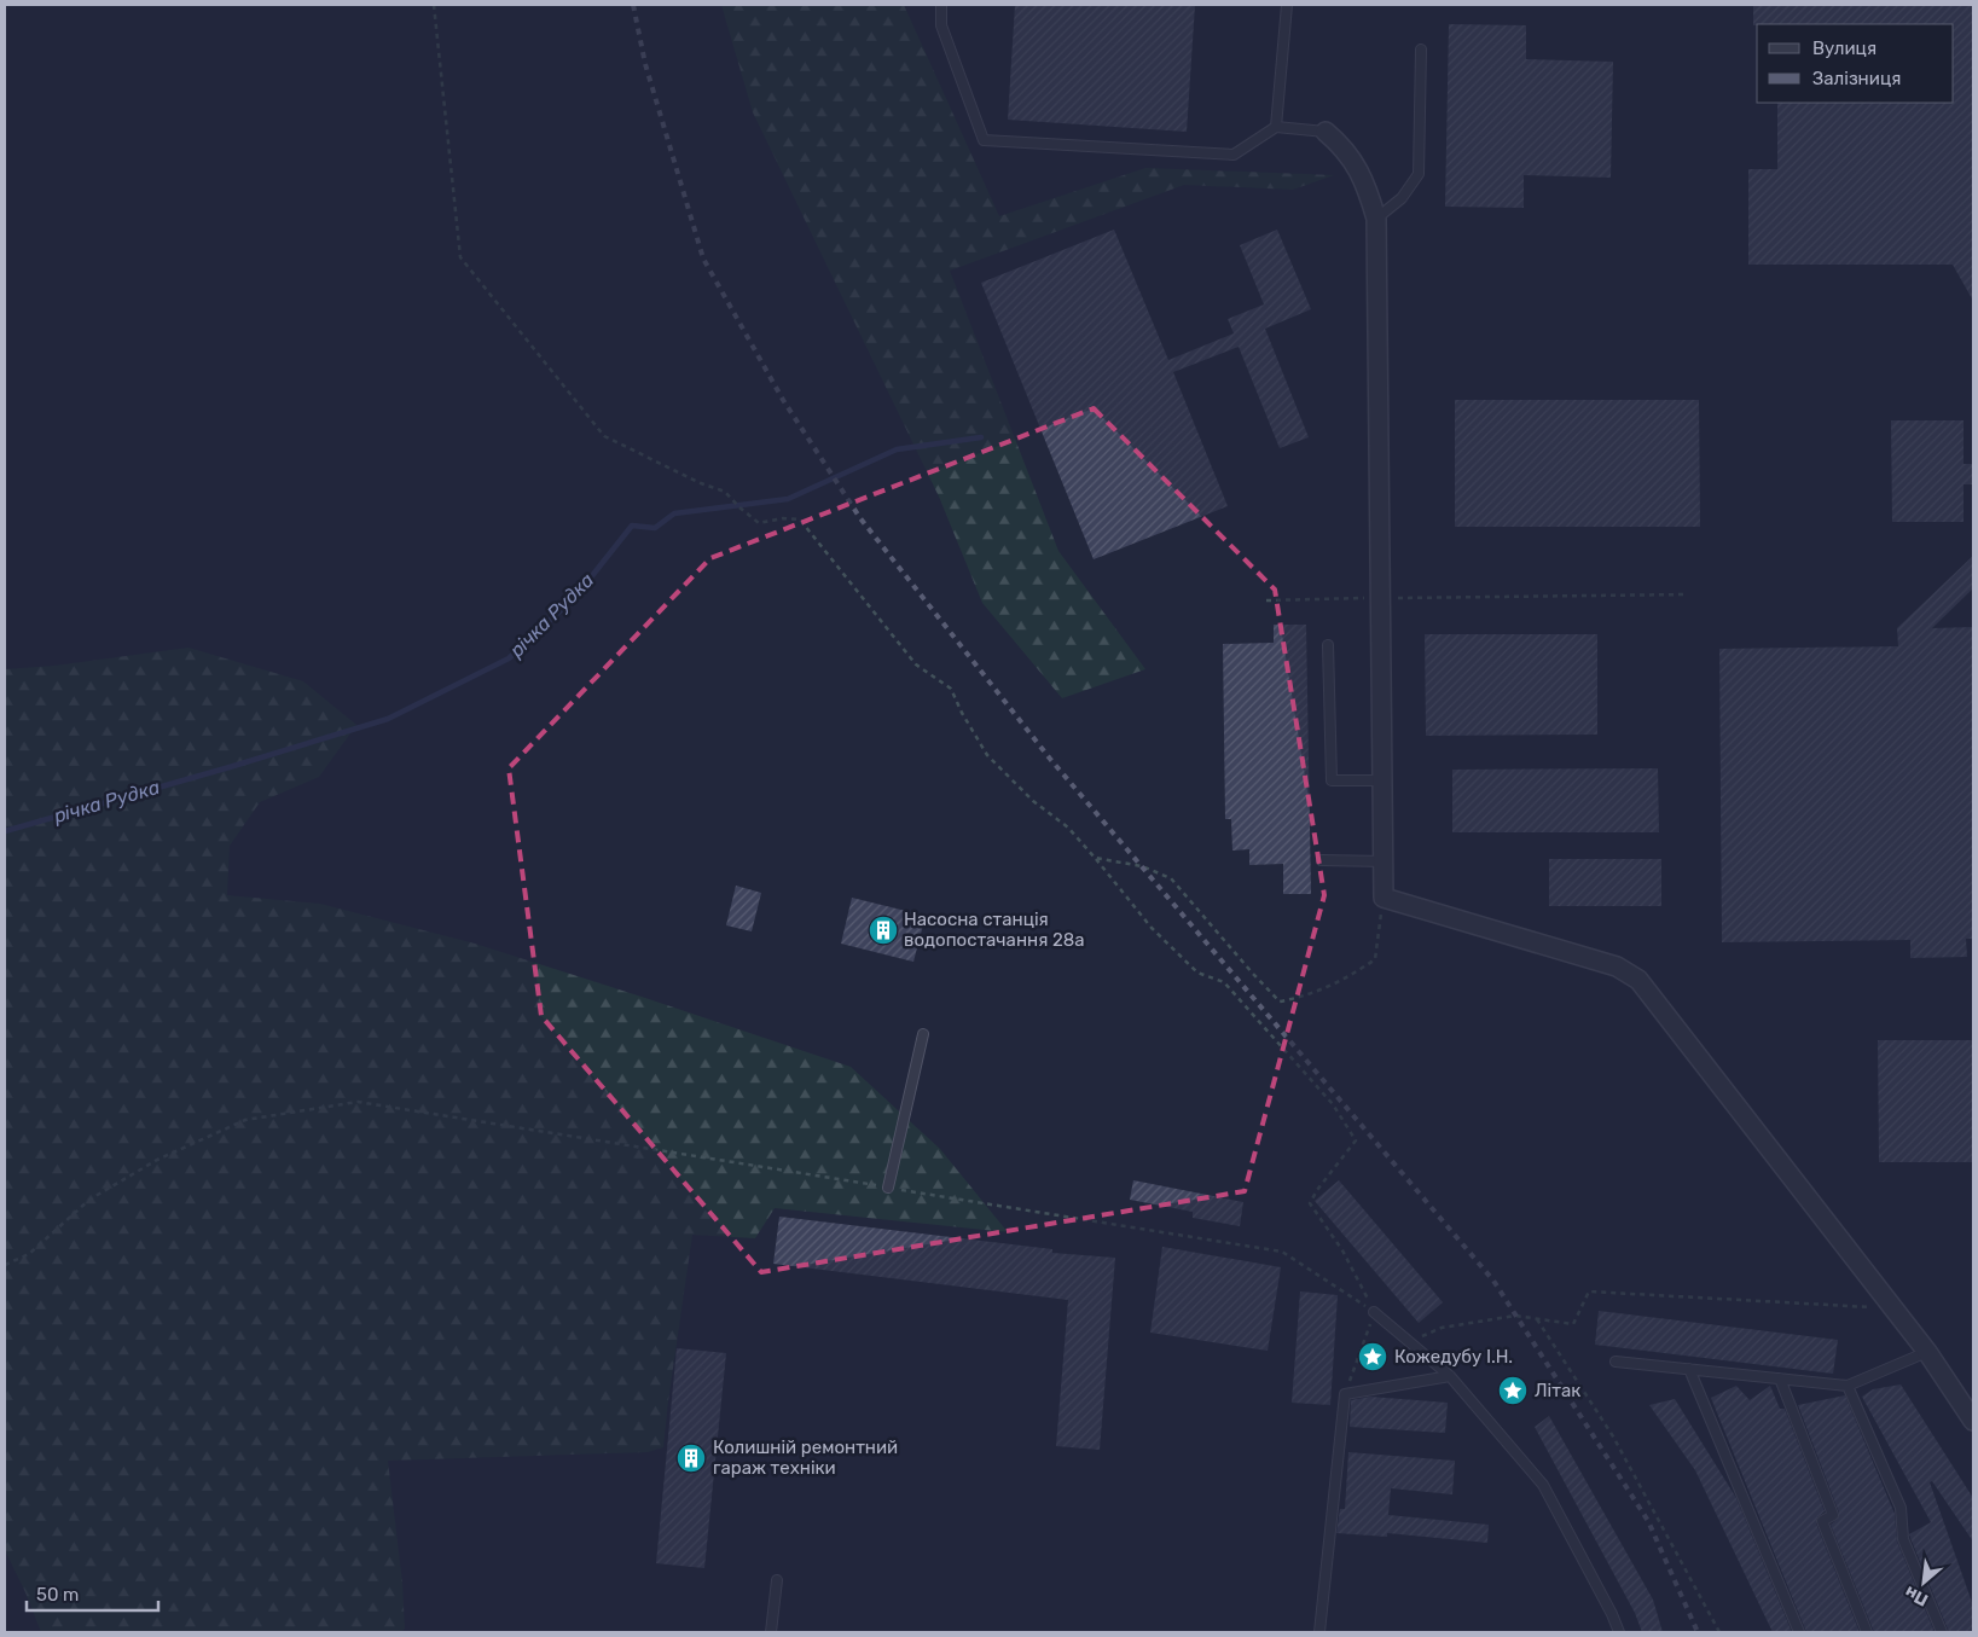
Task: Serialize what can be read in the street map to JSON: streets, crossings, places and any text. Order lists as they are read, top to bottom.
{
  "water": ["річка Рудка"],
  "places": {
    "building": ["Насосна станція водопостачання 28а", "Колишній ремонтний гараж техніки"],
    "place": ["Кожедубу І.Н.", "Літак"]
  },
  "legend": ["Вулиця", "Залізниця"],
  "scale_bar": "50 m",
  "north": "bottom left"
}
